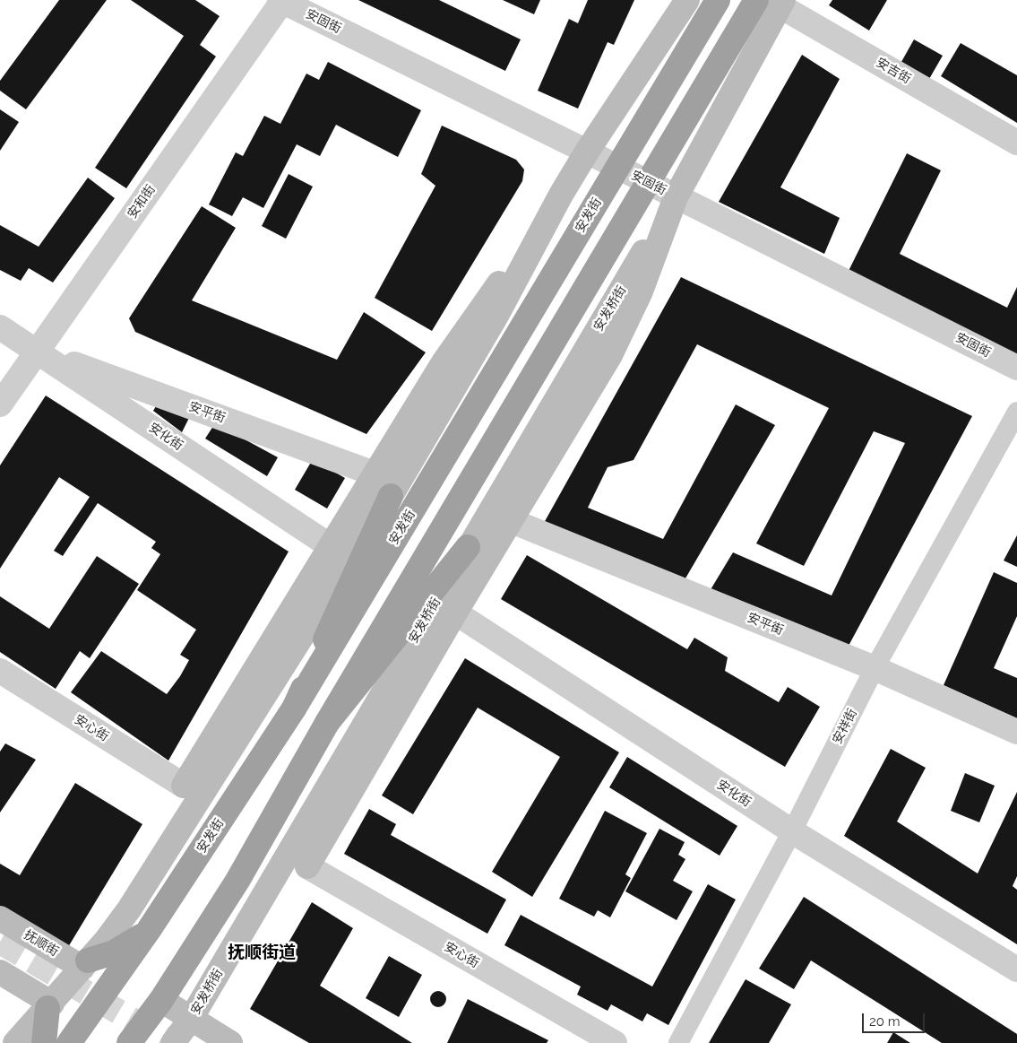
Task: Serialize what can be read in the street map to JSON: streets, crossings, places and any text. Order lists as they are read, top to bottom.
{
  "streets": {
    "highway": ["安发街"],
    "main road": ["安发桥街", "抚顺街"],
    "street": [
      "安固街",
      "安吉街",
      "安和街",
      "安平街",
      "安化街",
      "安祥街",
      "安心街"
    ]
  },
  "crossings": [
    ["安固街", "安和街"],
    ["安固街", "安发桥街"],
    ["安和街", "安平街"],
    ["安和街", "安化街"],
    ["安平街", "安化街"],
    ["安平街", "安祥街"],
    ["安化街", "安祥街"]
  ],
  "districts": ["抚顺街道"],
  "scale_bar": "20 m"
}
